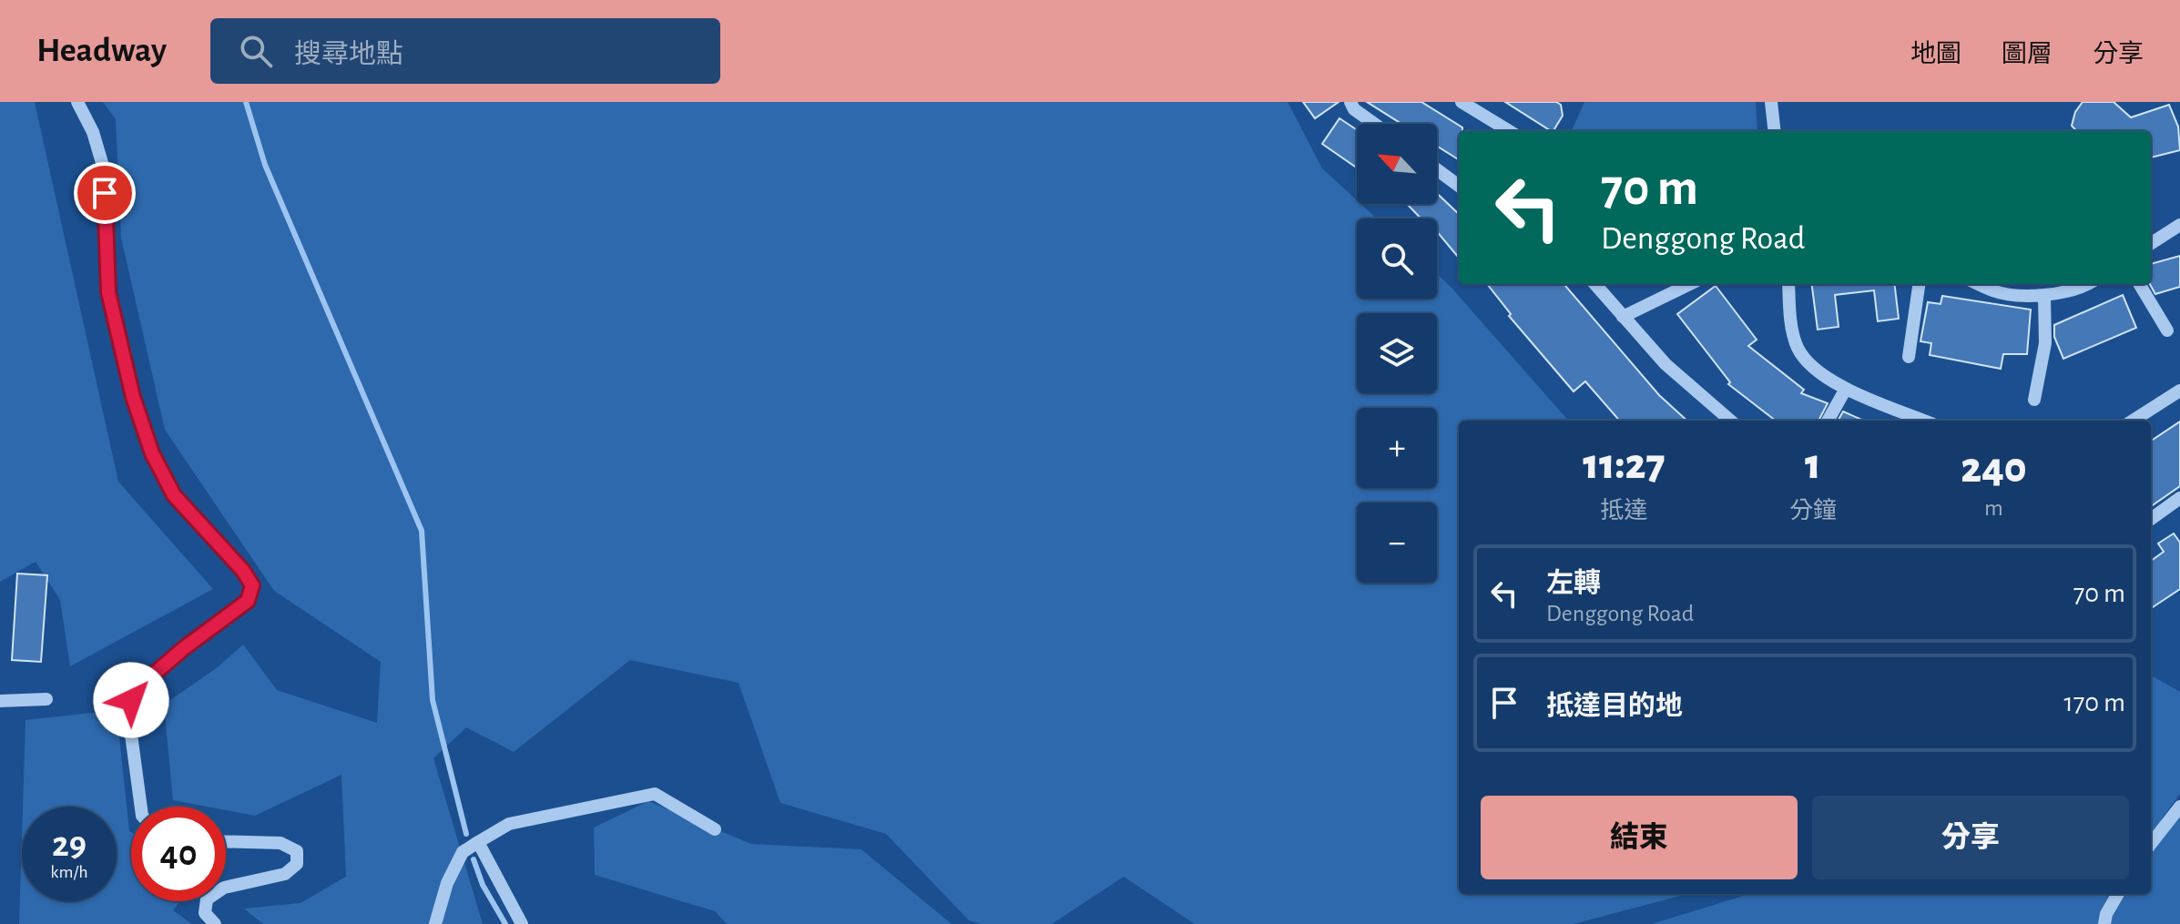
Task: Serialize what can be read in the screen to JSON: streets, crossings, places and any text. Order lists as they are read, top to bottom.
{
  "north": "top left",
  "page": {
    "header": "Headway",
    "search": "搜尋地點",
    "nav": ["地圖", "圖層", "分享"],
    "map_buttons": ["+", "−"],
    "turn": ["70 m", "Denggong Road"],
    "eta": [
      "11:27",
      "抵達",
      "1",
      "分鐘",
      "240",
      "m"
    ],
    "list": [
      {
        "name": "左轉",
        "note": "Denggong Road",
        "value": "70 m"
      },
      {
        "name": "抵達目的地",
        "value": "170 m"
      }
    ],
    "buttons": ["結束", "分享"],
    "speed": "29 km/h",
    "limit": "40"
  }
}
